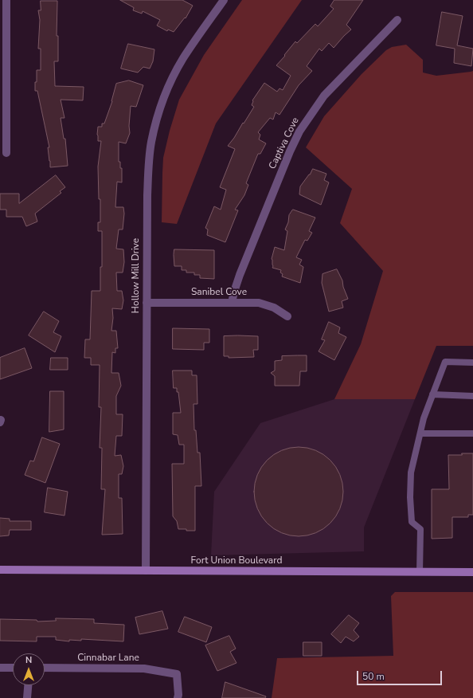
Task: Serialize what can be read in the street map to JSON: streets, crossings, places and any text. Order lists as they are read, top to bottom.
{
  "streets": {
    "main road": ["Fort Union Boulevard"],
    "street": [
      "Captiva Cove",
      "Hollow Mill Drive",
      "Sanibel Cove",
      "Cinnabar Lane"
    ]
  },
  "crossings": [
    ["Captiva Cove", "Sanibel Cove"],
    ["Hollow Mill Drive", "Sanibel Cove"],
    ["Hollow Mill Drive", "Fort Union Boulevard"]
  ],
  "scale_bar": "50 m",
  "north": "top"
}
